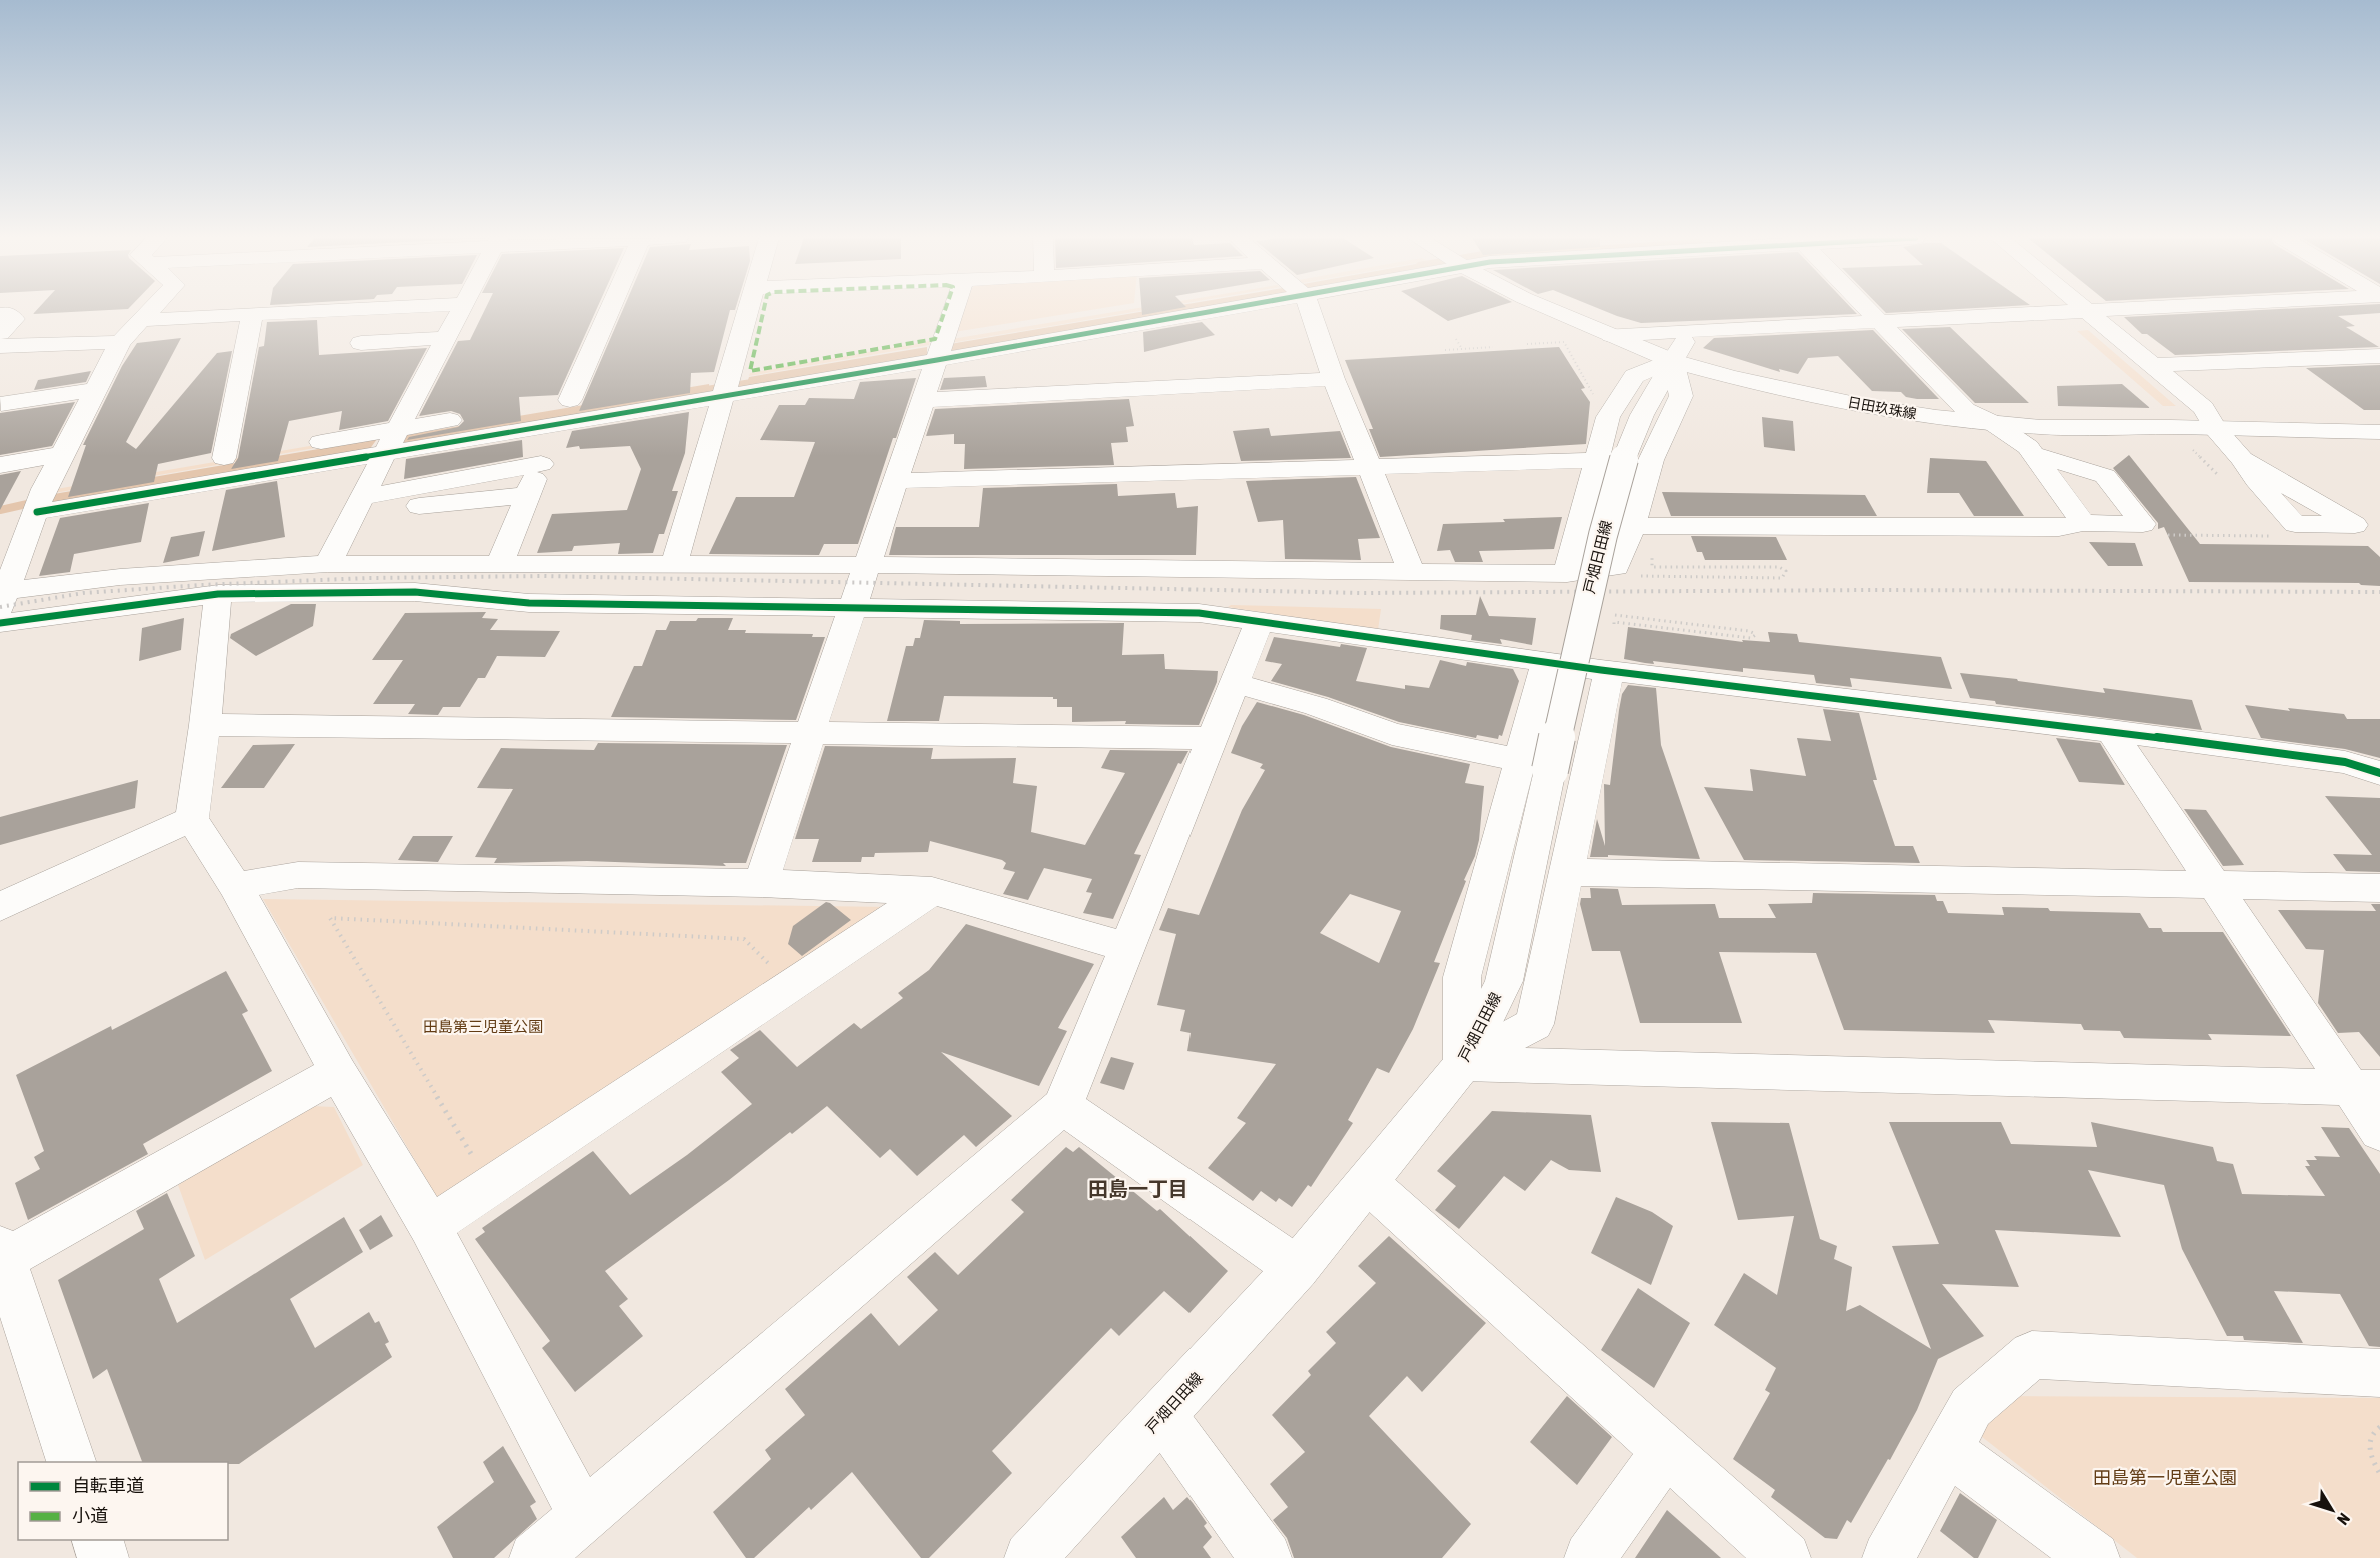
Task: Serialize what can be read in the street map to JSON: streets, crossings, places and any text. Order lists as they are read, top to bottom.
{
  "streets": {
    "street": ["日田玖珠線", "戸畑日田線"]
  },
  "crossings": [
    ["日田玖珠線", "戸畑日田線"]
  ],
  "districts": ["田島一丁目"],
  "parks": ["田島第三児童公園", "田島第一児童公園"],
  "legend": ["自転車道", "小道"],
  "north": "bottom right"
}
